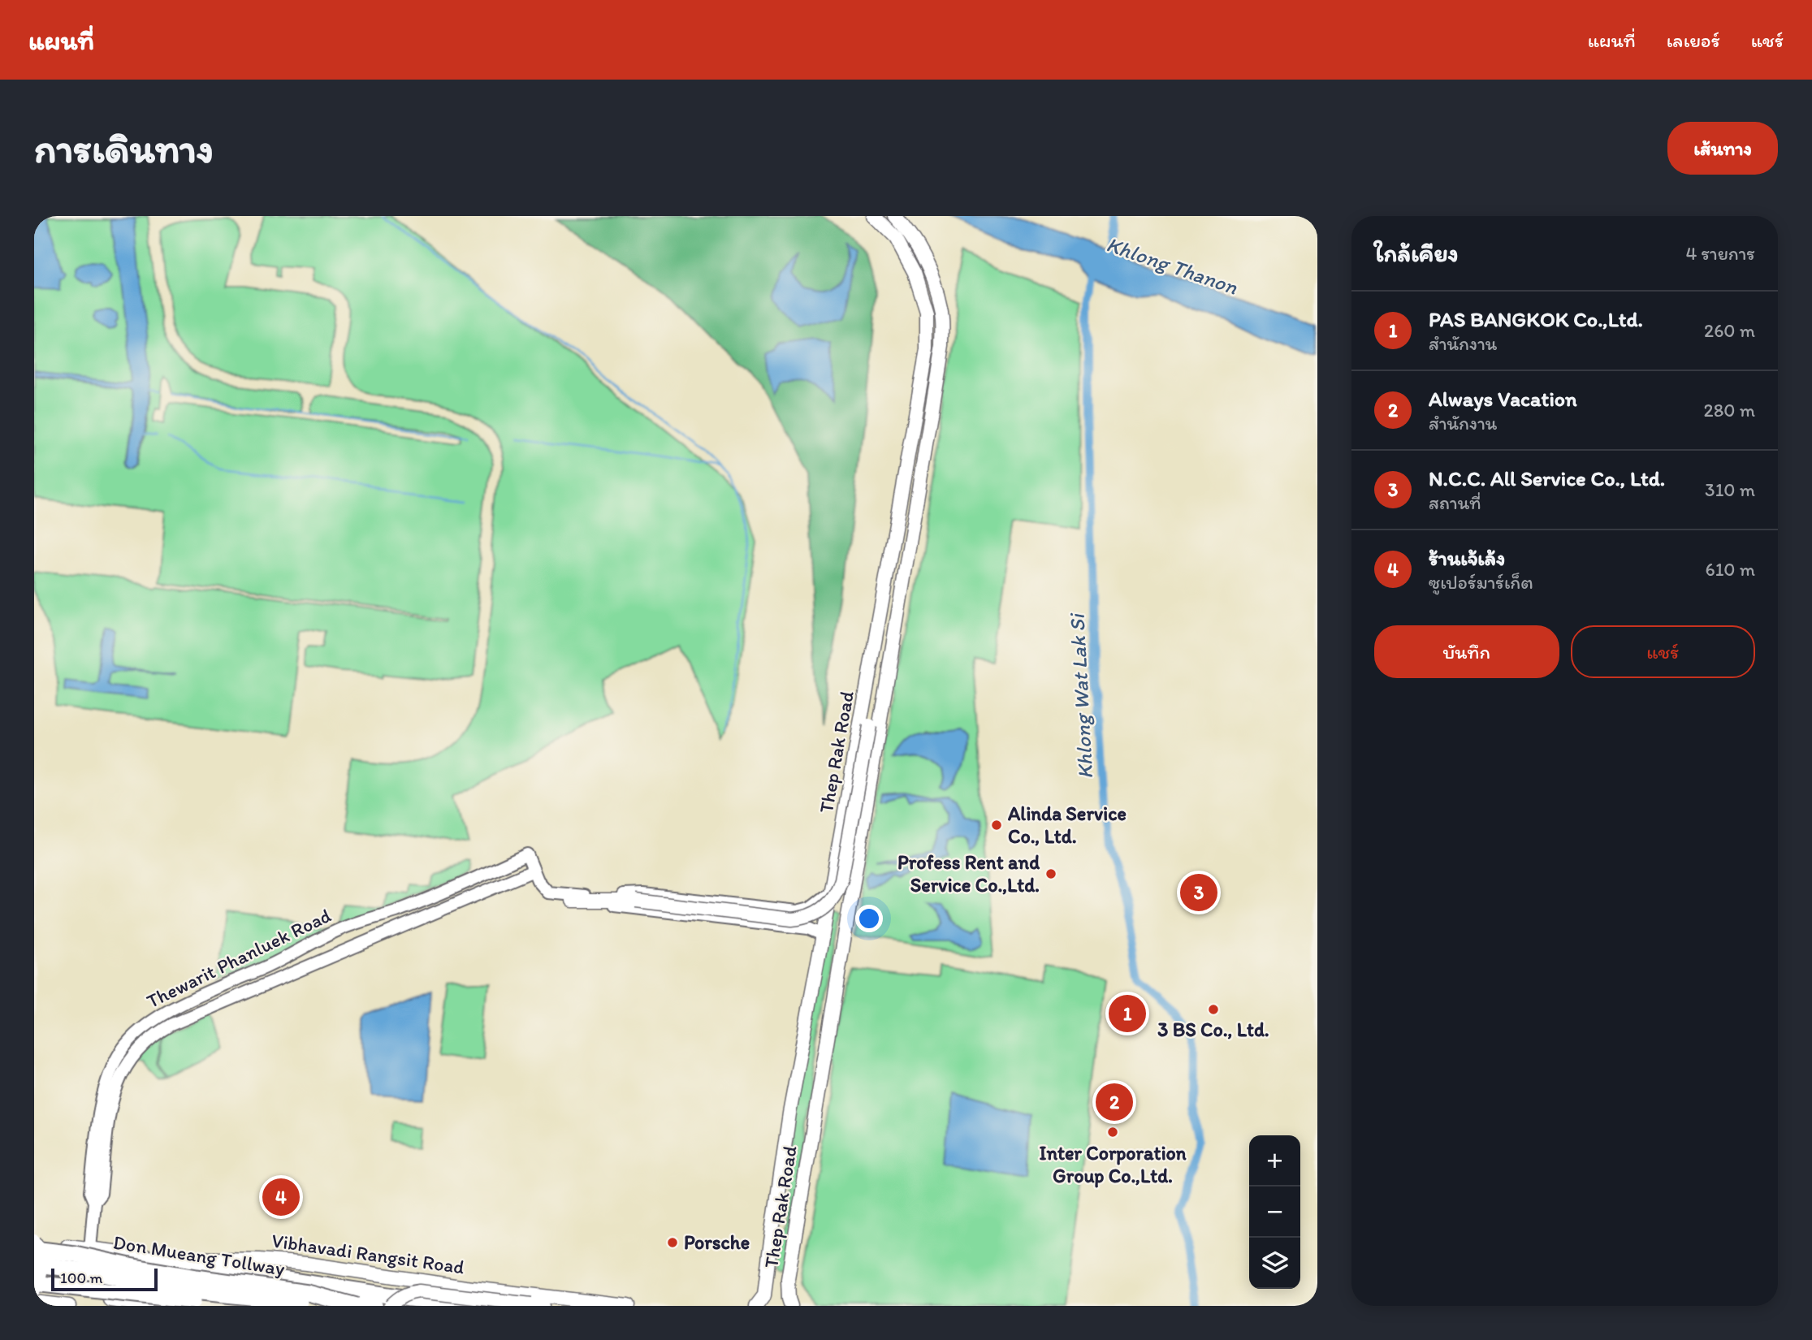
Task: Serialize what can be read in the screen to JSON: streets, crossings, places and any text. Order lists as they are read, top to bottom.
{
  "streets": {
    "highway": ["Don Mueang Tollway"],
    "main road": ["Thep Rak Road", "Vibhavadi Rangsit Road"],
    "street": ["Thewarit Phanluek Road"]
  },
  "crossings": [
    ["Thewarit Phanluek Road", "Vibhavadi Rangsit Road"]
  ],
  "water": ["Khlong Thanon", "Khlong Wat Lak Si"],
  "places": [
    "Alinda Service Co., Ltd.",
    "Profess Rent and Service Co.,Ltd.",
    "3 BS Co., Ltd.",
    "Inter Corporation Group Co.,Ltd.",
    "Porsche"
  ],
  "scale_bar": "100 m",
  "page": {
    "header": "แผนที่",
    "nav": ["แผนที่", "เลเยอร์", "แชร์"],
    "buttons": [
      "เส้นทาง",
      ["บันทึก", "แชร์"]
    ],
    "title": "การเดินทาง",
    "heading": ["ใกล้เคียง", "4 รายการ"],
    "list": [
      {
        "mark": "1",
        "name": "PAS BANGKOK Co.,Ltd.",
        "note": "สำนักงาน",
        "value": "260 m"
      },
      {
        "mark": "2",
        "name": "Always Vacation",
        "note": "สำนักงาน",
        "value": "280 m"
      },
      {
        "mark": "3",
        "name": "N.C.C. All Service Co., Ltd.",
        "note": "สถานที่",
        "value": "310 m"
      },
      {
        "mark": "4",
        "name": "ร้านเจ้เล้ง",
        "note": "ซูเปอร์มาร์เก็ต",
        "value": "610 m"
      }
    ],
    "pins": [
      "3",
      "1",
      "2",
      "4"
    ],
    "map_buttons": ["+", "−"],
    "scale": "100 m"
  }
}
